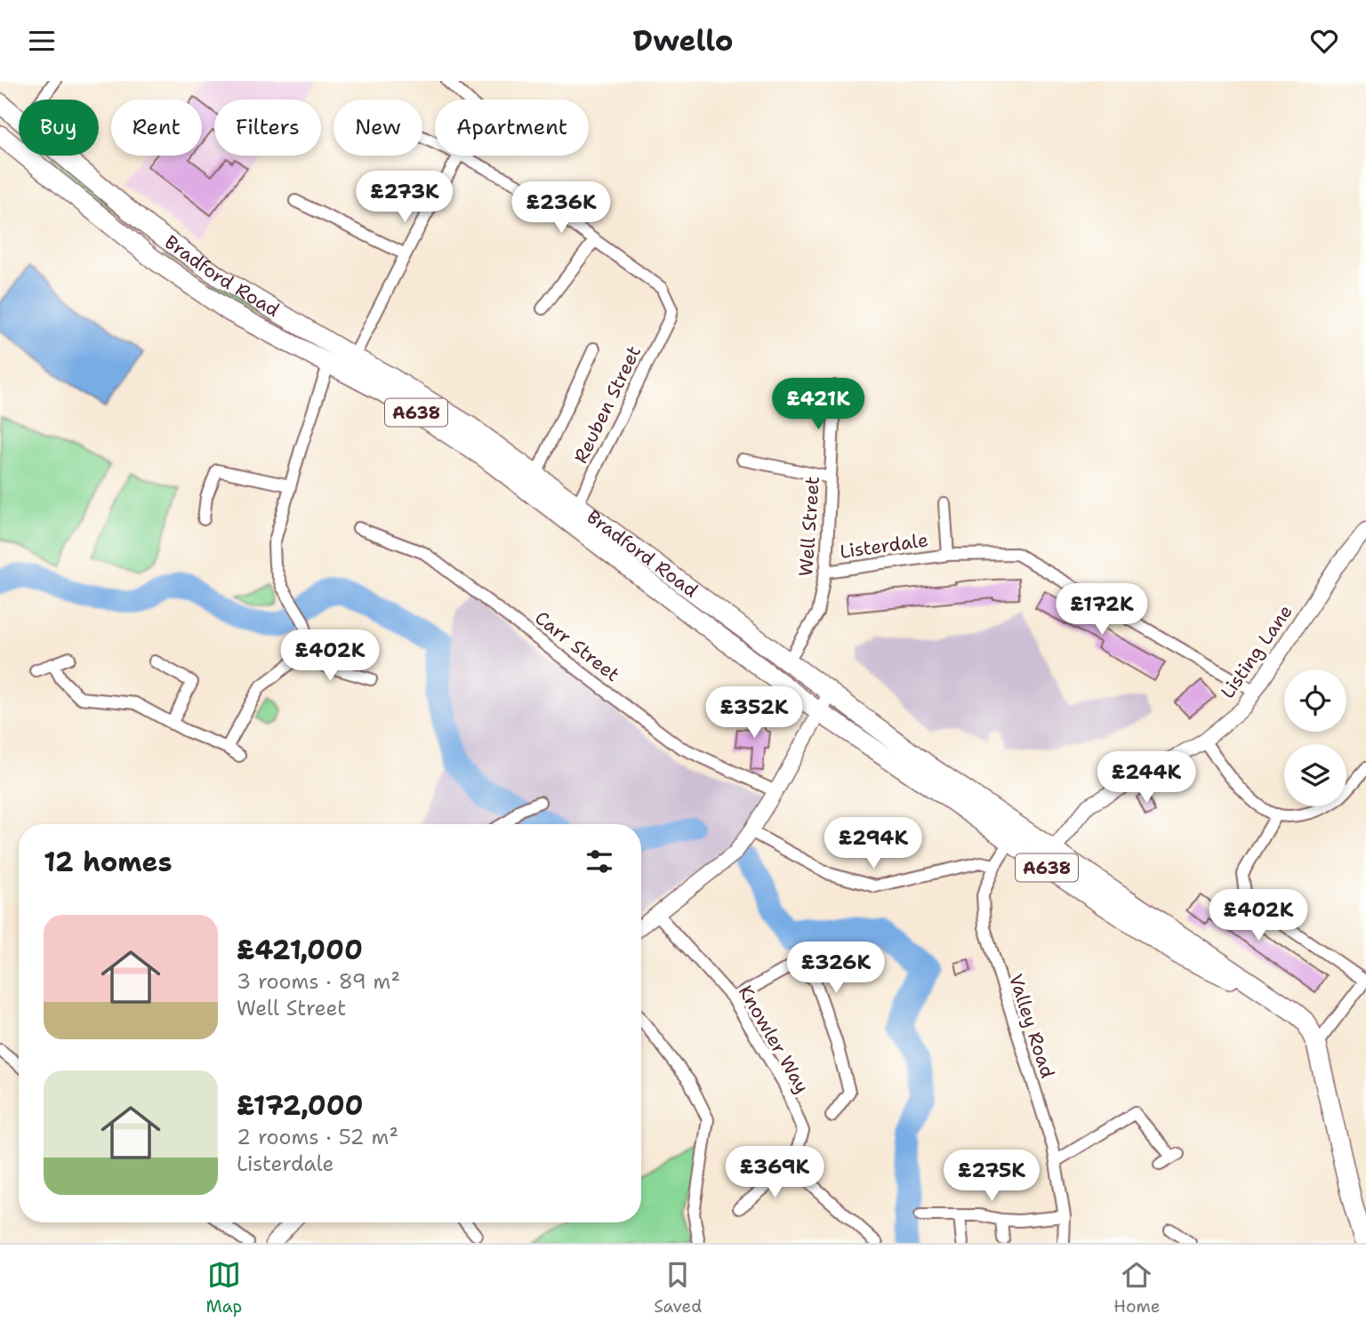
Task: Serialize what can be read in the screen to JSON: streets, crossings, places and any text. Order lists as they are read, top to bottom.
{
  "streets": {
    "main road": ["Bradford Road", "A638"],
    "street": [
      "Reuben Street",
      "Well Street",
      "Listerdale",
      "Carr Street",
      "Listing Lane",
      "Valley Road",
      "Knowler Way"
    ]
  },
  "crossings": [
    ["Bradford Road", "Reuben Street"],
    ["Bradford Road", "Well Street"],
    ["Bradford Road", "Listing Lane"],
    ["Bradford Road", "Valley Road"],
    ["Well Street", "Listerdale"],
    ["Listerdale", "Listing Lane"]
  ],
  "page": {
    "header": "Dwello",
    "chip": [
      "Buy",
      "Rent",
      "Filters",
      "New",
      "Apartment"
    ],
    "price": [
      "£273K",
      "£236K",
      "£421K",
      "£172K",
      "£402K",
      "£352K",
      "£244K",
      "£294K",
      "£402K",
      "£326K",
      "£369K",
      "£275K"
    ],
    "heading": "12 homes",
    "list": [
      {
        "name": "£421,000",
        "note": "3 rooms · 89 m² · Well Street"
      },
      {
        "name": "£172,000",
        "note": "2 rooms · 52 m² · Listerdale"
      }
    ],
    "tabs": ["Map", "Saved", "Home"]
  }
}
